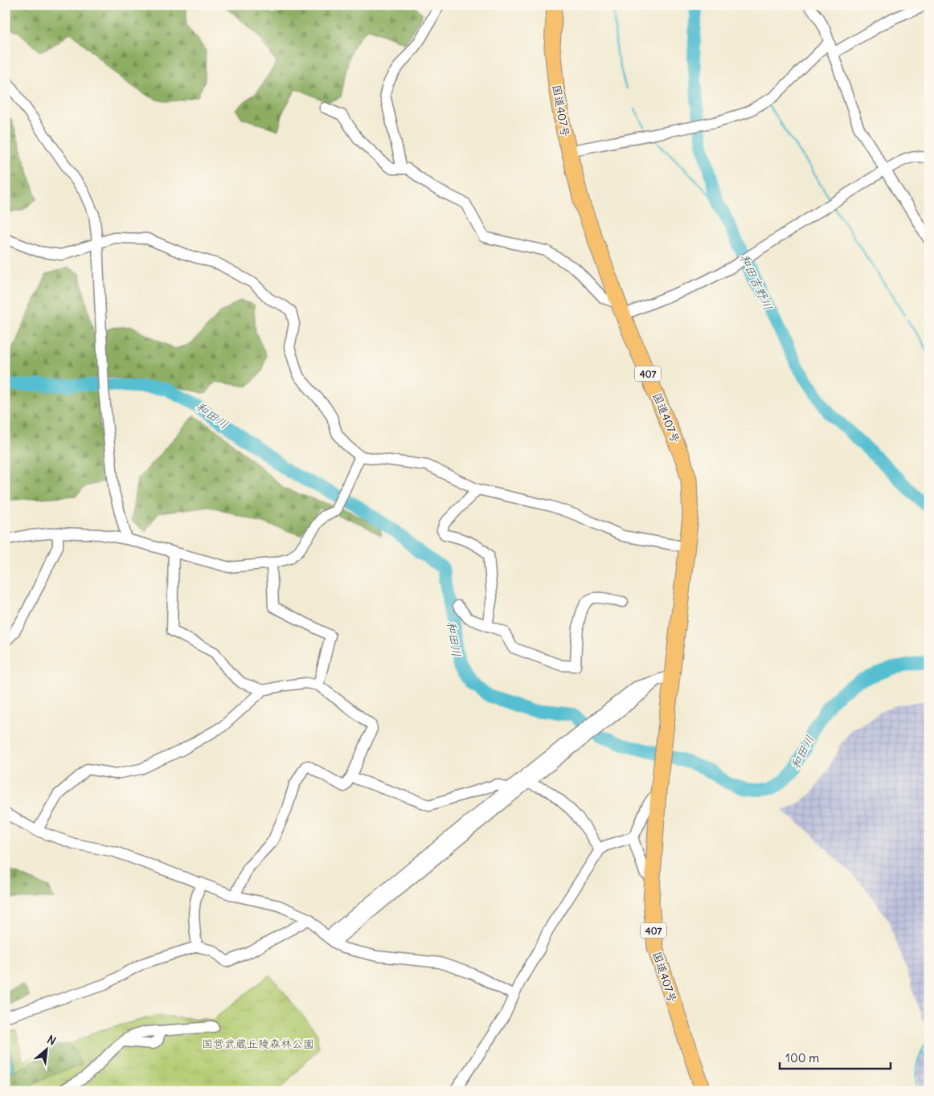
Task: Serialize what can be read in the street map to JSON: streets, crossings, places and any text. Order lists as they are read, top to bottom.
{
  "streets": {
    "highway": ["国道407号", "407"]
  },
  "water": ["和田吉野川", "和田川"],
  "parks": ["国営武蔵丘陵森林公園"],
  "scale_bar": "100 m",
  "north": "top right"
}
